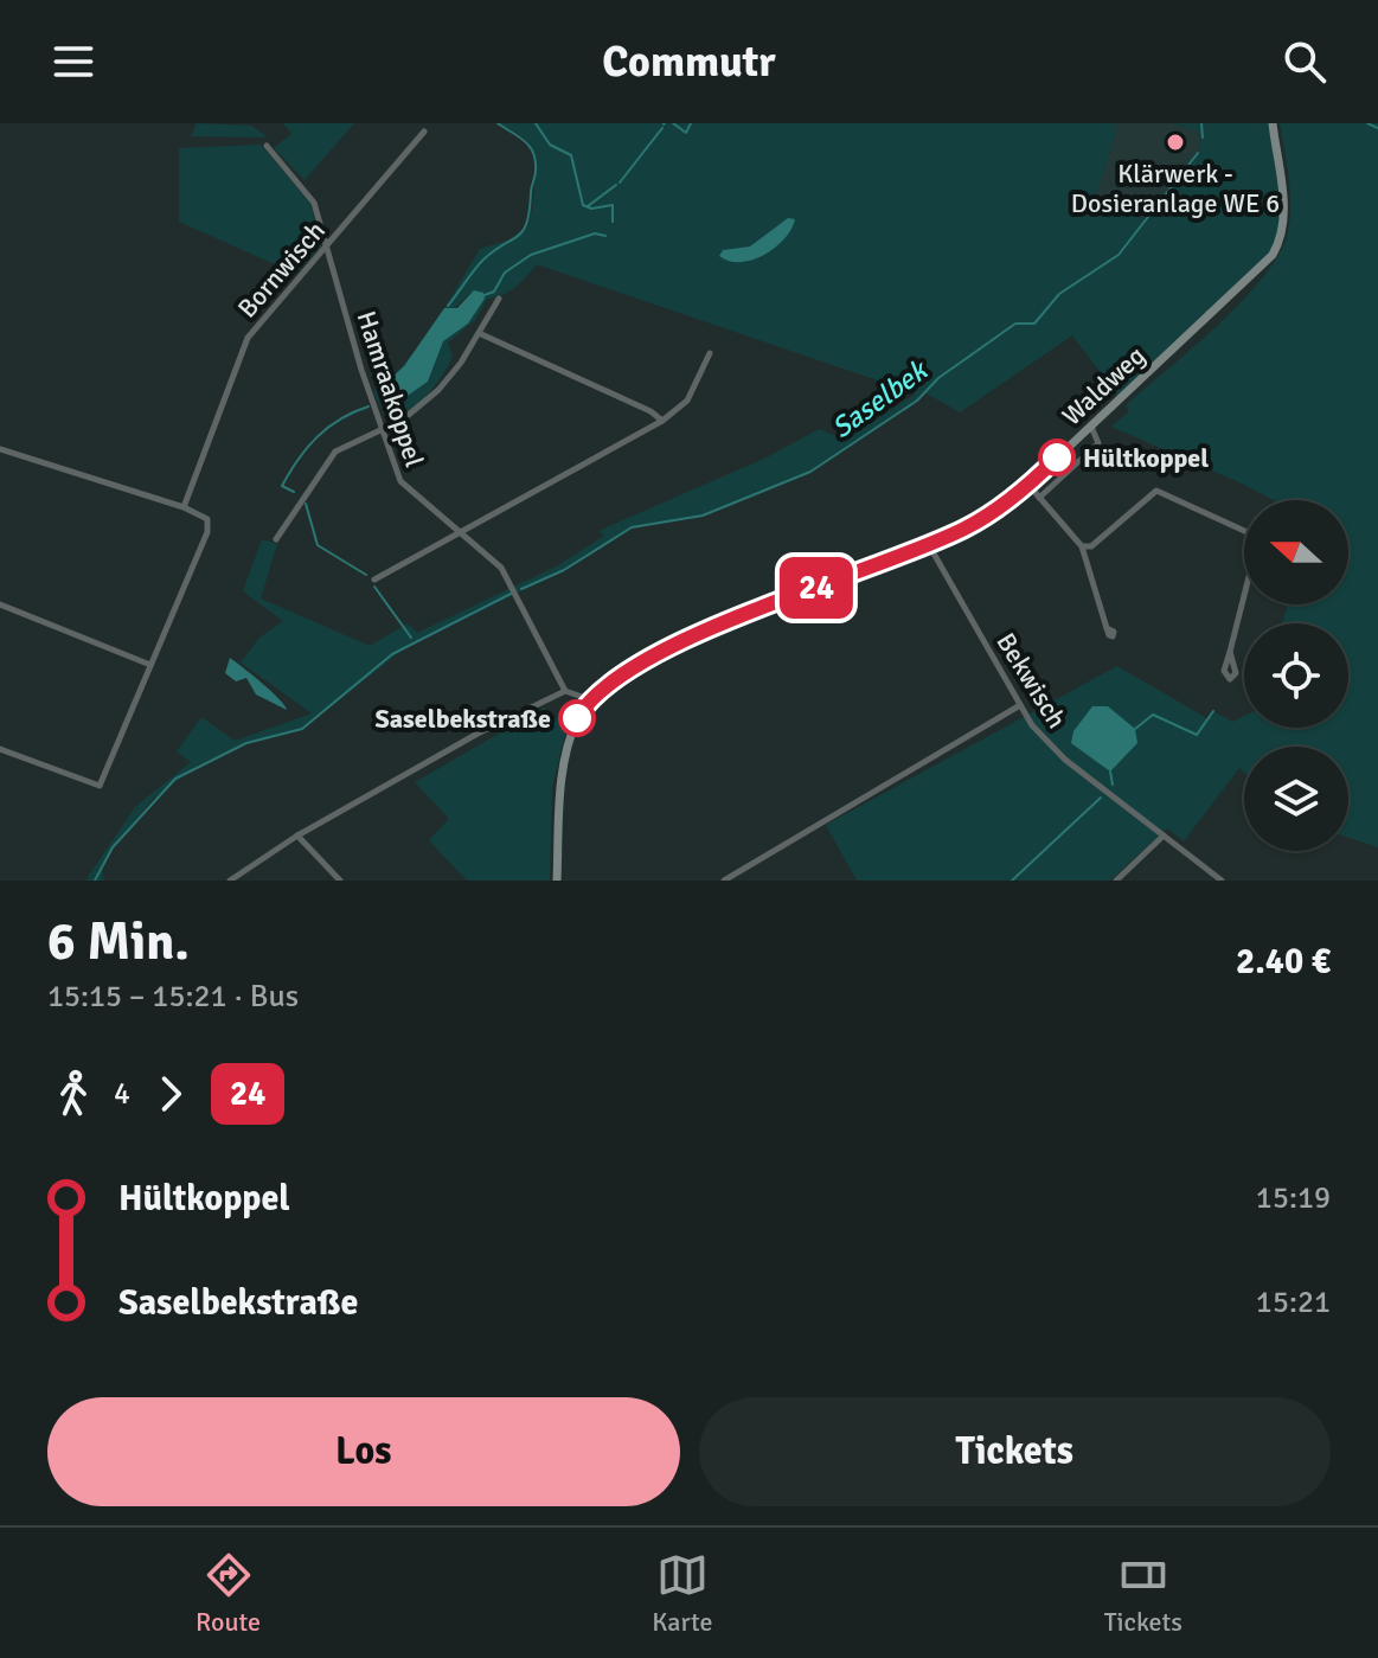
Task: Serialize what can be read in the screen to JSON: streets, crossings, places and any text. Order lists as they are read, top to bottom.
{
  "streets": {
    "main road": ["Waldweg"],
    "street": ["Bornwisch", "Hamraakoppel", "Bekwisch"]
  },
  "crossings": [
    ["Bornwisch", "Hamraakoppel"],
    ["Waldweg", "Bekwisch"]
  ],
  "water": ["Saselbek"],
  "places": ["Klärwerk - Dosieranlage WE 6", "Hültkoppel", "Saselbekstraße"],
  "lines": ["bus line 24"],
  "north": "left",
  "page": {
    "header": "Commutr",
    "on_map": "24",
    "heading": ["6 Min.", "15:15 – 15:21 · Bus", "2.40 €"],
    "legs": ["4", "24"],
    "list": [
      {
        "name": "Hültkoppel",
        "value": "15:19"
      },
      {
        "name": "Saselbekstraße",
        "value": "15:21"
      }
    ],
    "buttons": ["Los", "Tickets"],
    "tabs": ["Route", "Karte", "Tickets"]
  }
}
